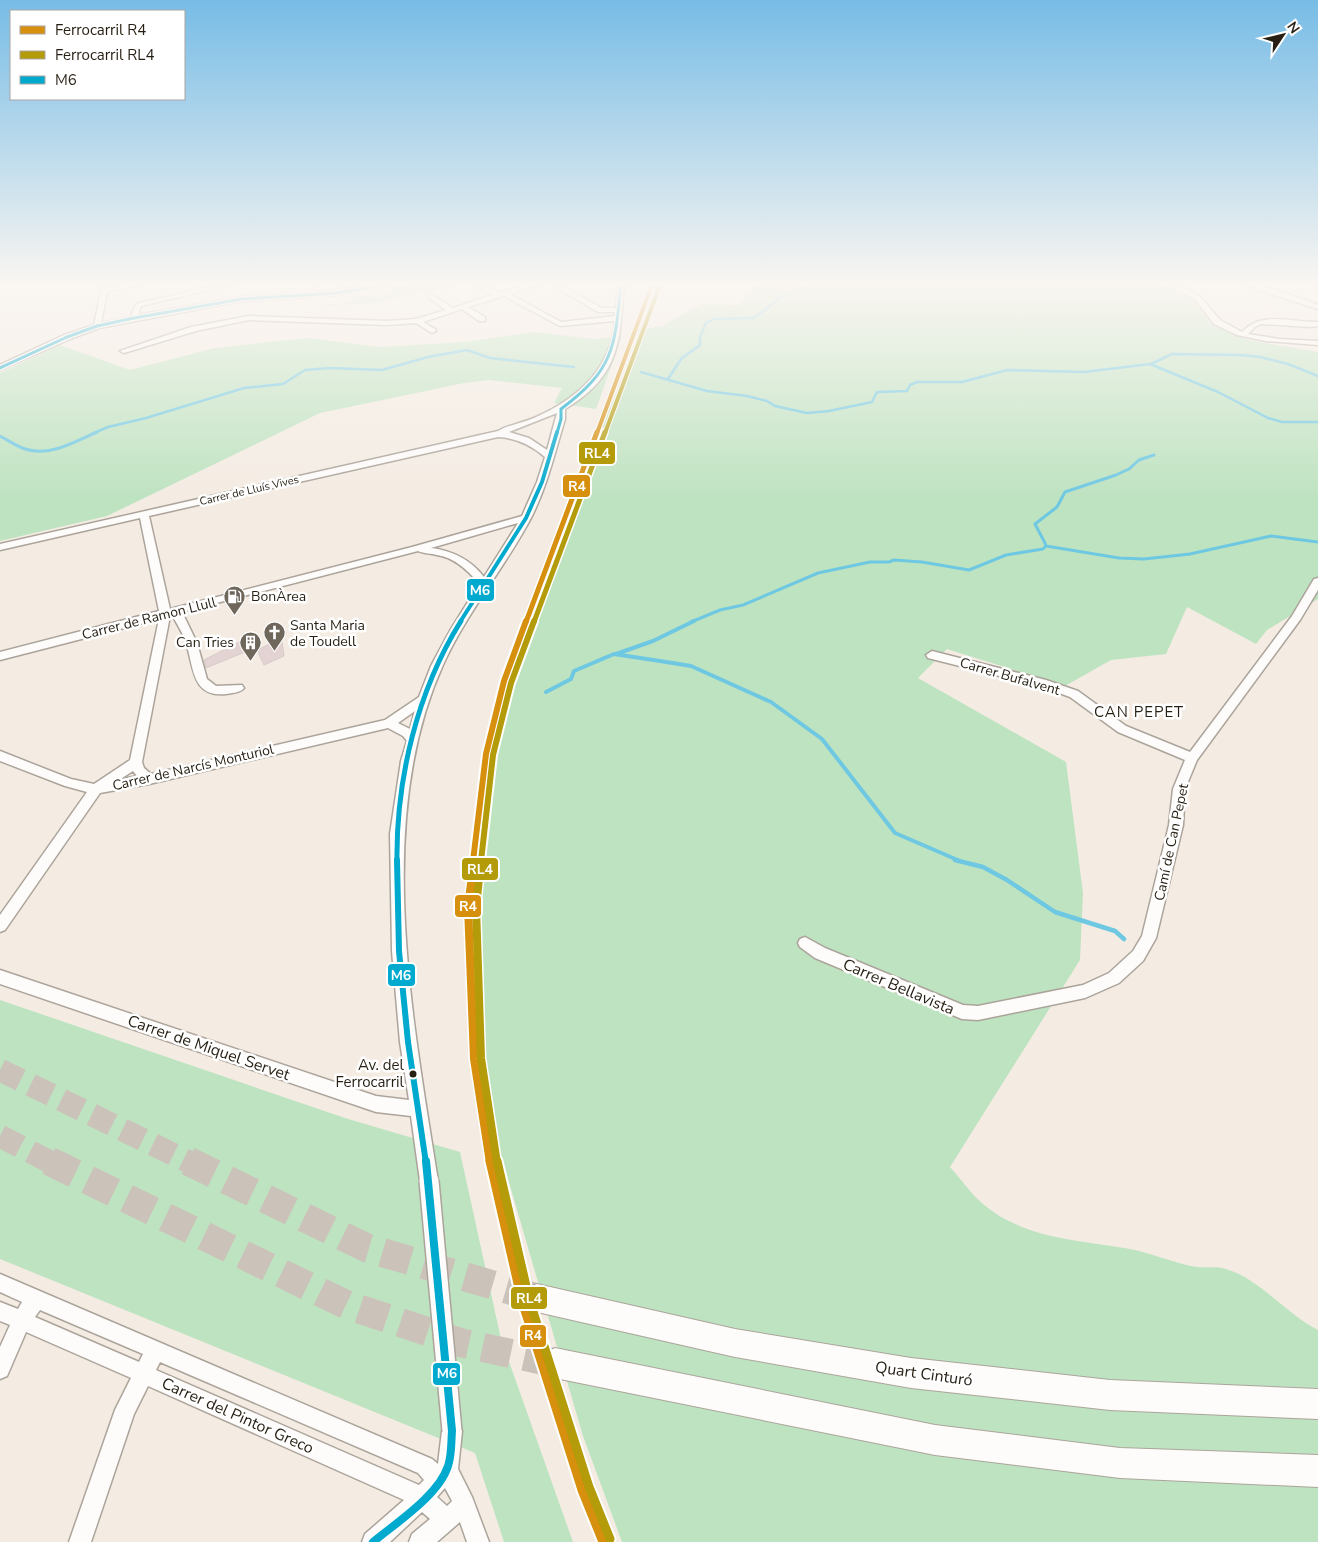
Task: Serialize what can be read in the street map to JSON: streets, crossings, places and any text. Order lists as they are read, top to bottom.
{
  "streets": {
    "highway": ["Quart Cinturó"],
    "street": [
      "Carrer de Lluís Vives",
      "Carrer de Ramon Llull",
      "Carrer Bufalvent",
      "Carrer de Narcís Monturiol",
      "Camí de Can Pepet",
      "Carrer Bellavista",
      "Carrer de Miquel Servet",
      "Carrer del Pintor Greco"
    ]
  },
  "crossings": [
    ["Carrer Bufalvent", "Camí de Can Pepet"],
    ["Camí de Can Pepet", "Carrer Bellavista"]
  ],
  "districts": ["CAN PEPET"],
  "places": {
    "fuel station": ["BonÀrea"],
    "church": ["Santa Maria de Toudell"],
    "building": ["Can Tries"],
    "other": ["Av. del Ferrocarril"]
  },
  "lines": ["rail line R4", "rail line RL4", "transit line M6"],
  "legend": ["Ferrocarril R4", "Ferrocarril RL4", "M6"],
  "north": "top right"
}
